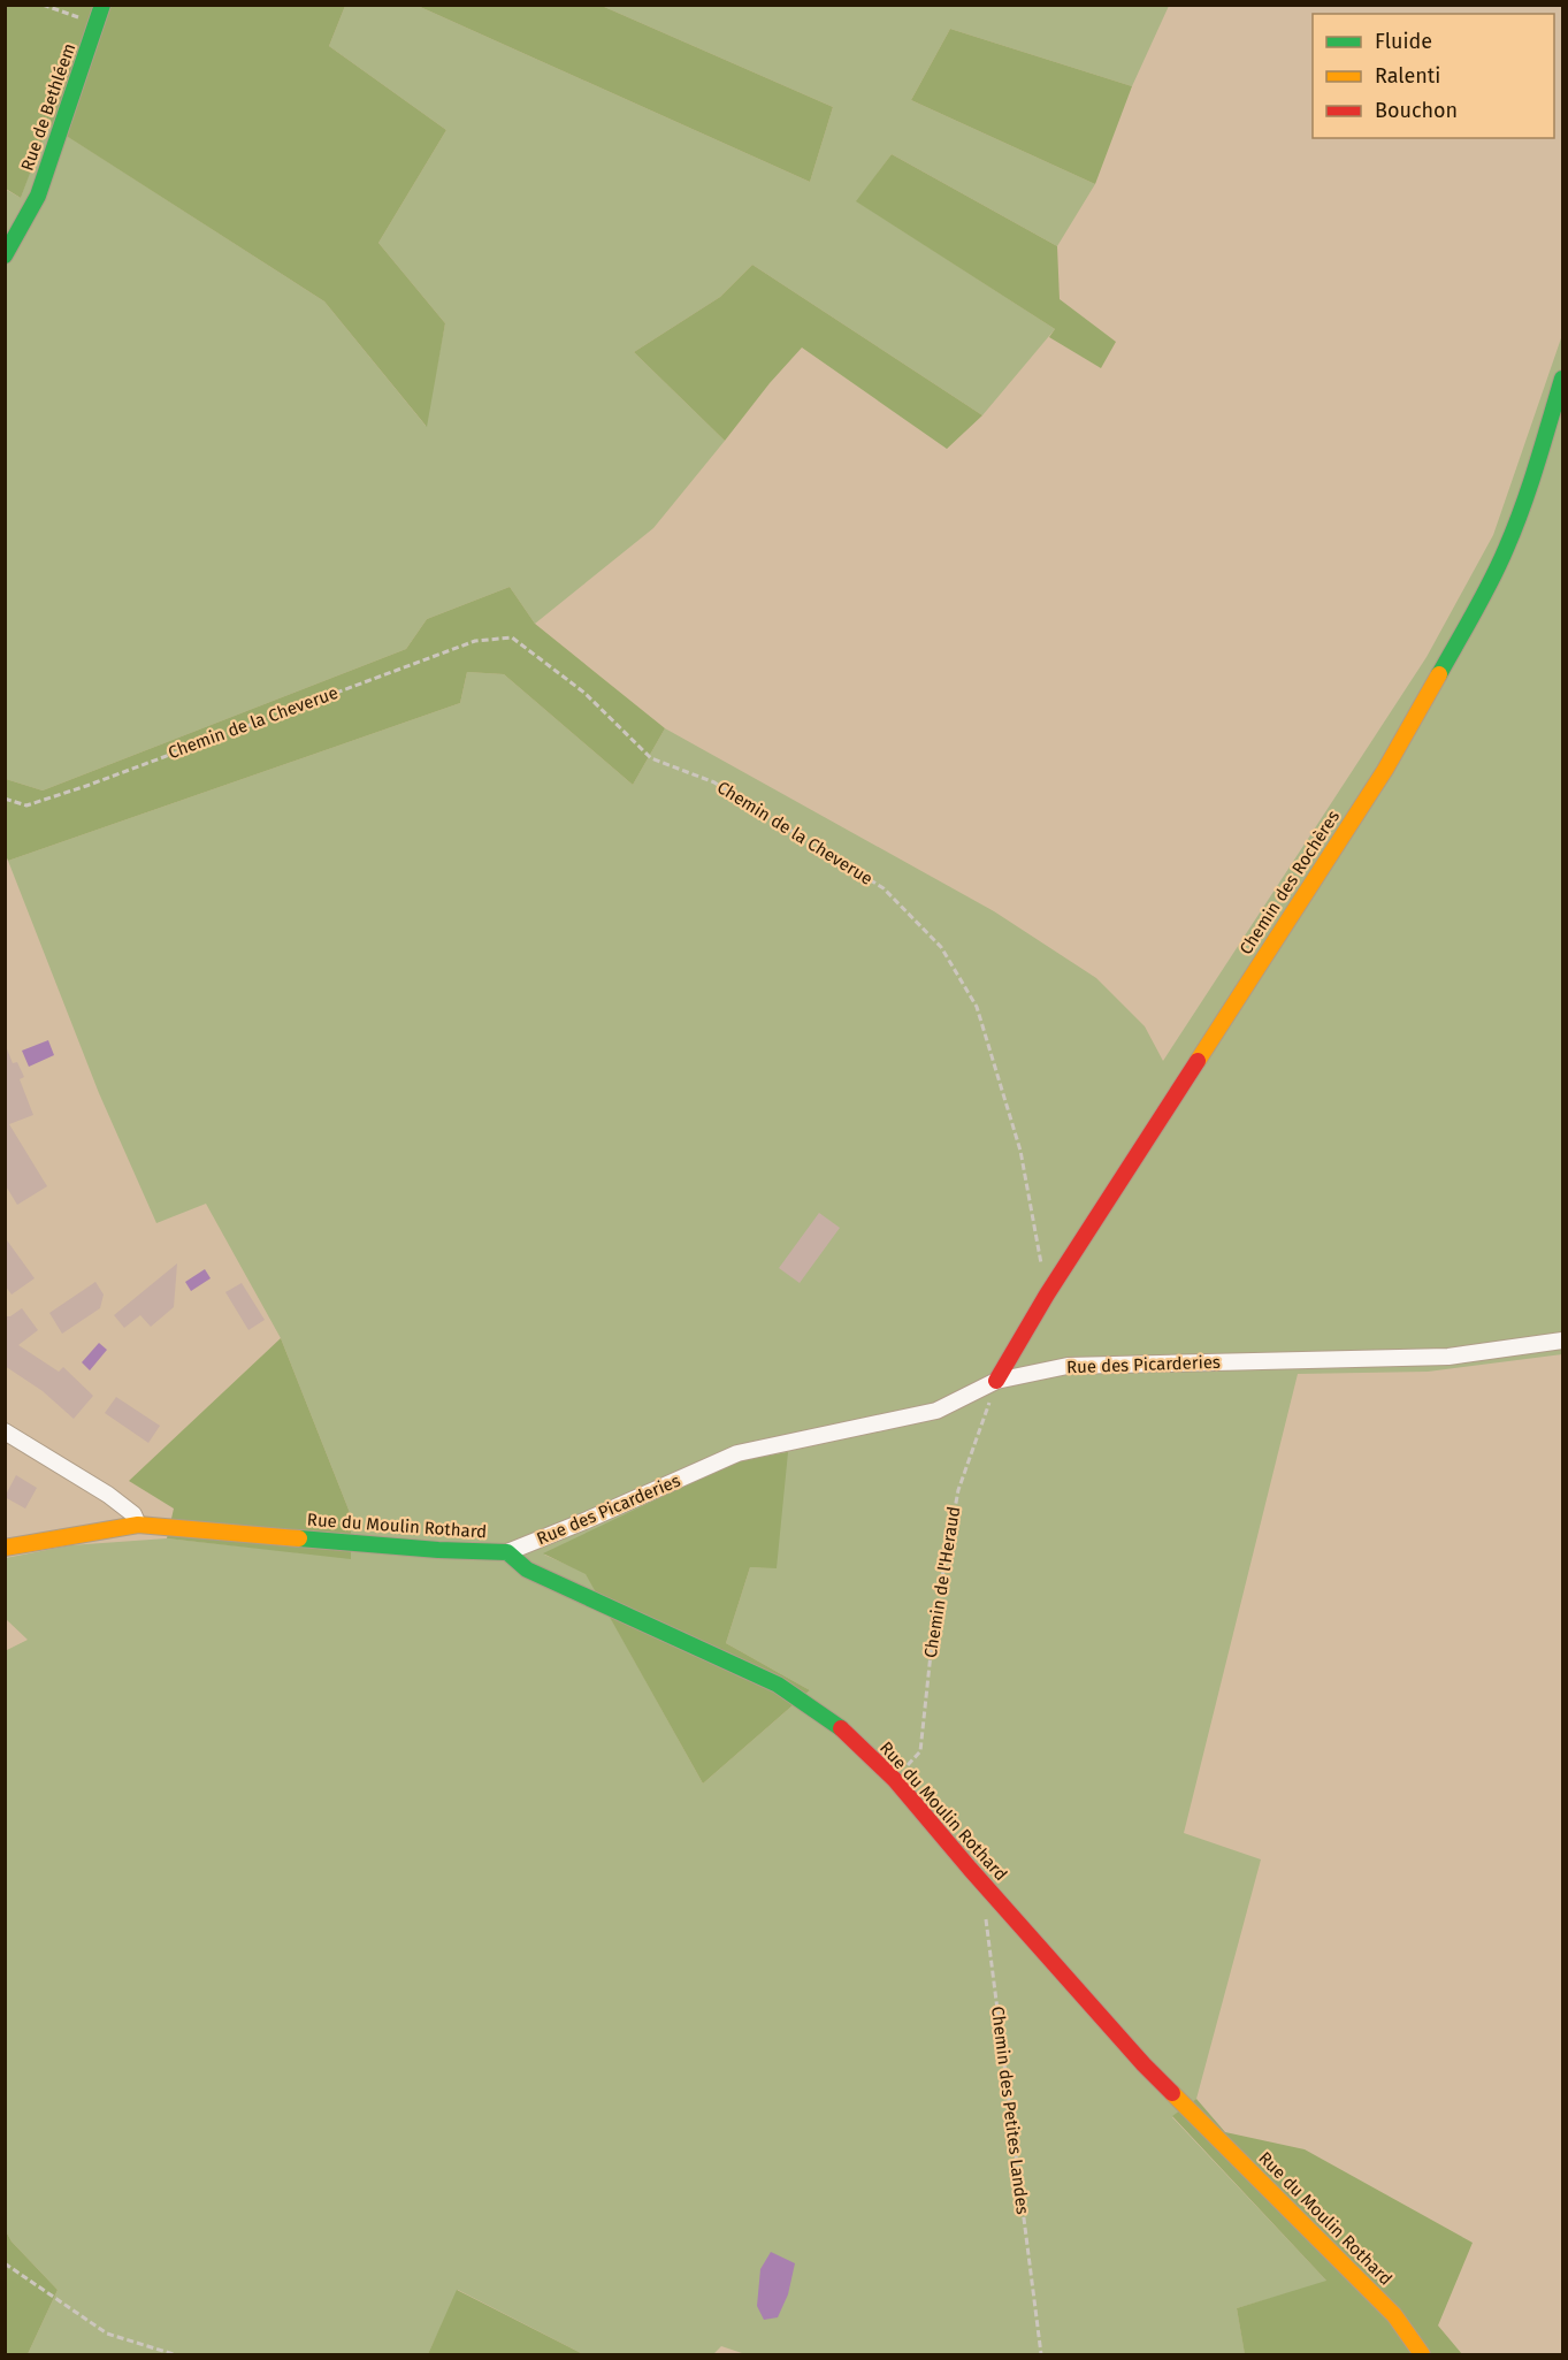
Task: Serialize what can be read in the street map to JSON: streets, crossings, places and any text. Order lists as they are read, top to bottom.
{
  "streets": {
    "street": [
      "Rue de Bethléem",
      "Chemin des Rochères",
      "Rue des Picarderies",
      "Rue du Moulin Rothard"
    ],
    "path": ["Chemin de la Cheverue", "Chemin de l'Heraud", "Chemin des Petites Landes"]
  },
  "crossings": [
    ["Chemin de la Cheverue", "Chemin des Rochères"],
    ["Chemin des Rochères", "Rue des Picarderies"],
    ["Chemin des Rochères", "Chemin de l'Heraud"],
    ["Rue des Picarderies", "Rue du Moulin Rothard"],
    ["Rue des Picarderies", "Chemin de l'Heraud"],
    ["Rue du Moulin Rothard", "Chemin de l'Heraud"]
  ],
  "legend": ["Fluide", "Ralenti", "Bouchon"]
}
